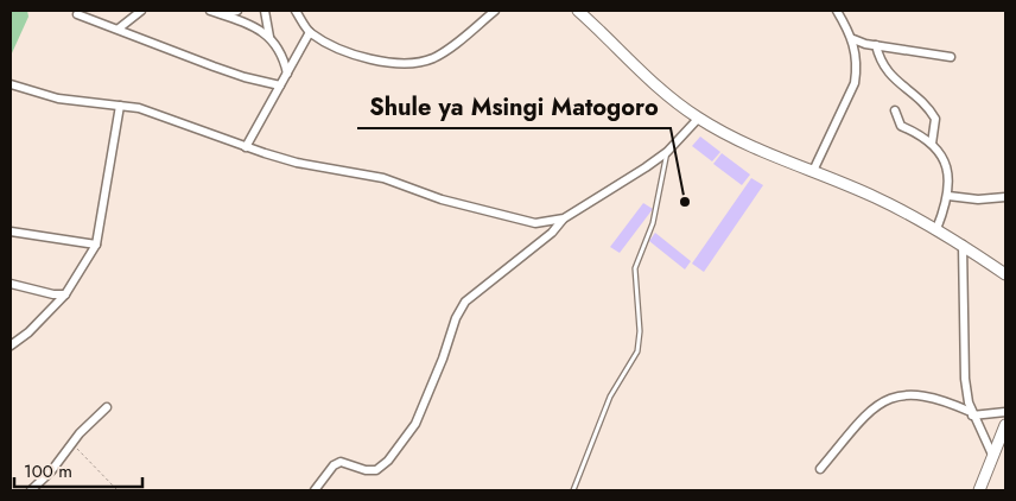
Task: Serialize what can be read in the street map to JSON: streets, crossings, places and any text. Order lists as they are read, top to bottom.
{
  "places": ["Shule ya Msingi Matogoro"],
  "scale_bar": "100 m"
}
